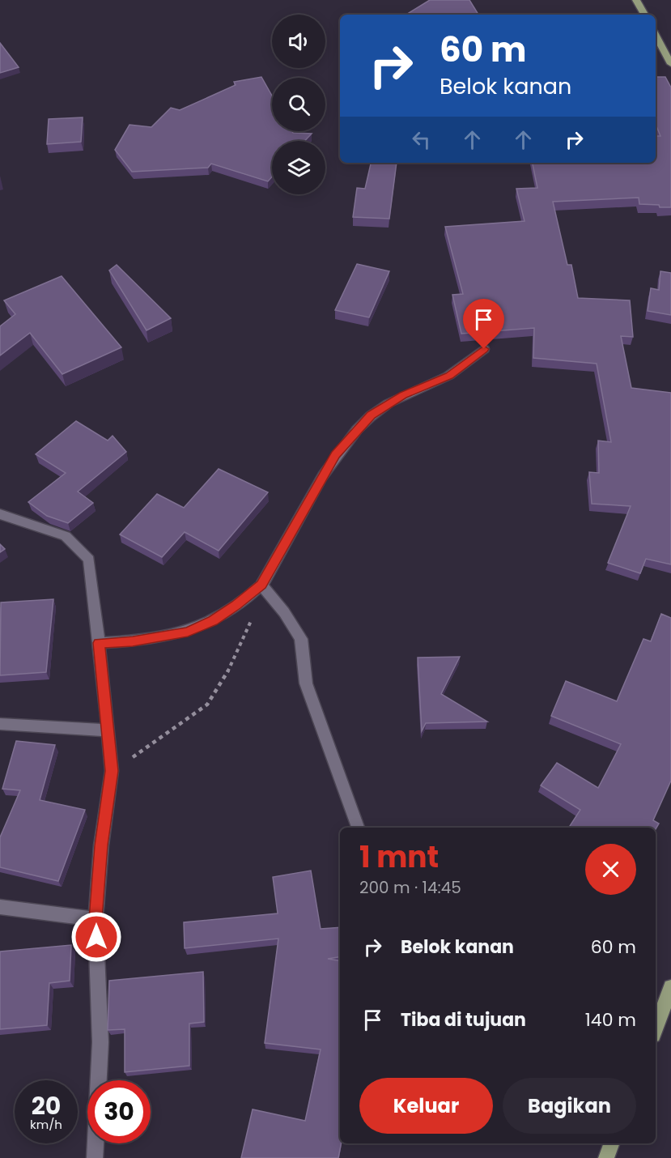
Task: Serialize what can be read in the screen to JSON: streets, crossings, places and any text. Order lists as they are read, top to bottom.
{
  "page": {
    "turn": ["60 m", "Belok kanan"],
    "heading": ["1 mnt", "200 m · 14:45"],
    "list": [
      {
        "name": "Belok kanan",
        "value": "60 m"
      },
      {
        "name": "Tiba di tujuan",
        "value": "140 m"
      }
    ],
    "buttons": ["Keluar", "Bagikan"],
    "speed": "20 km/h",
    "limit": "30"
  }
}
